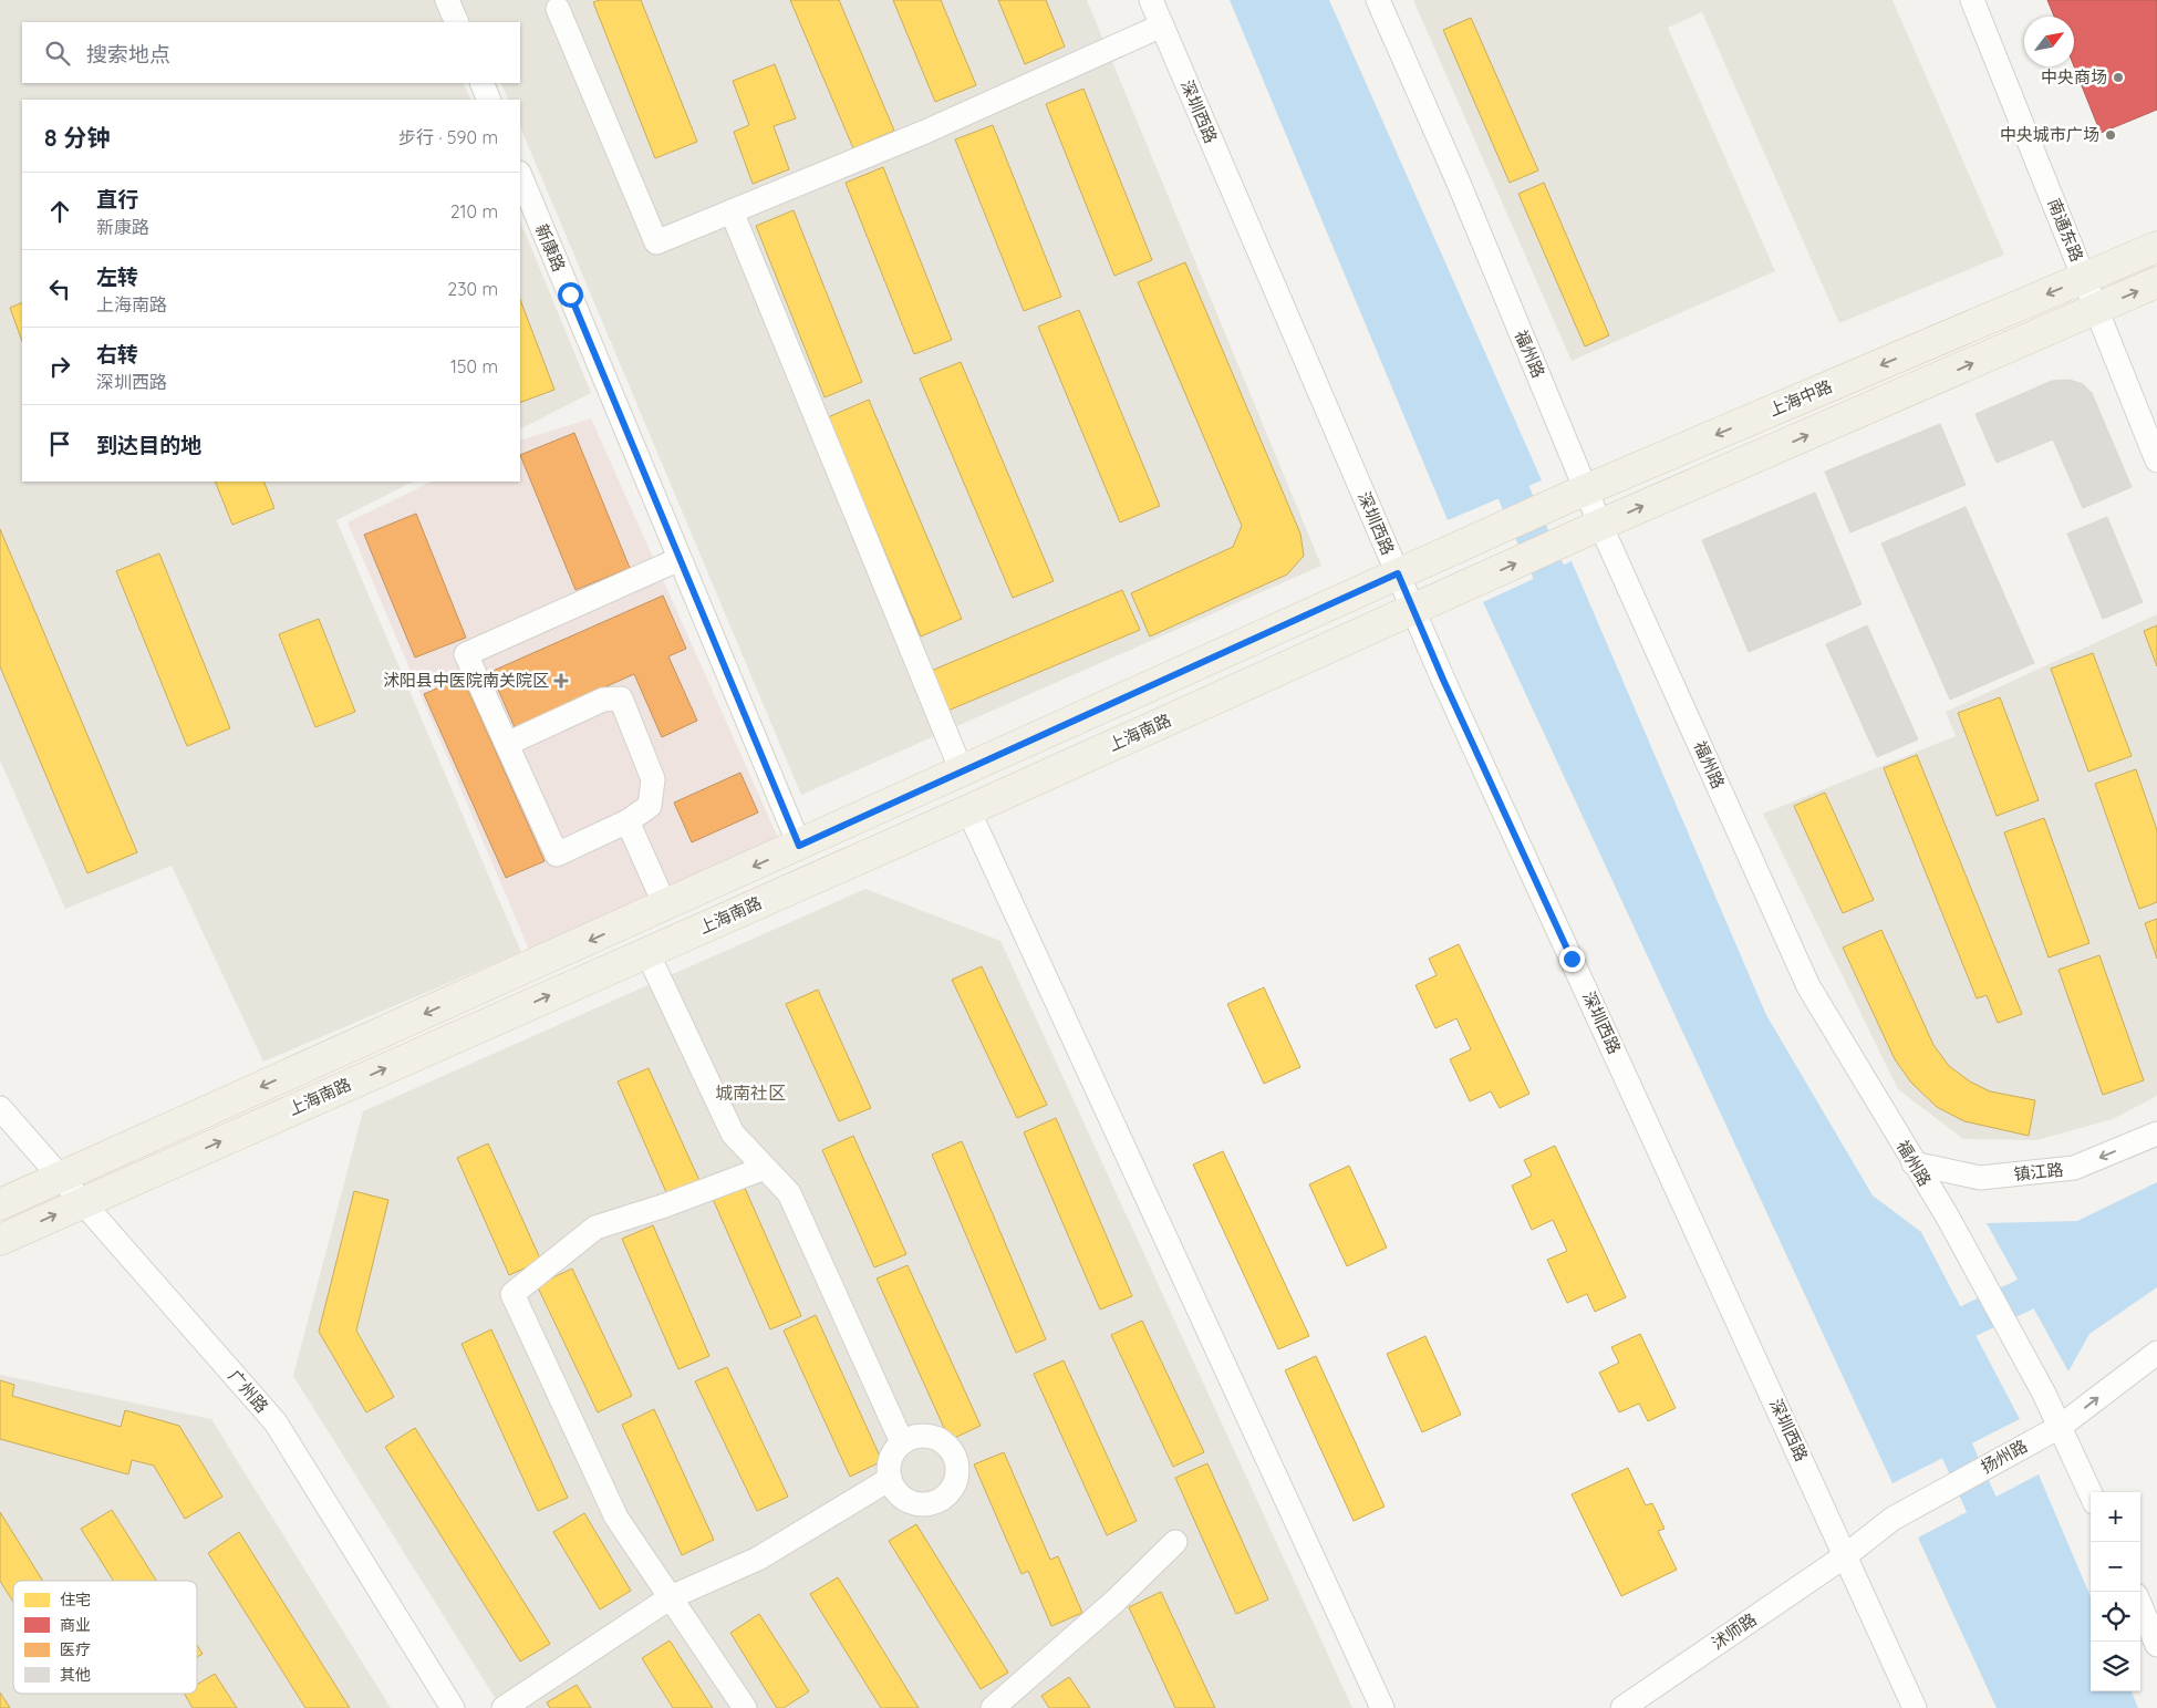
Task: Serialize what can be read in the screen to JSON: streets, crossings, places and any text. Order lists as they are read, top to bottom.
{
  "streets": {
    "main road": ["上海中路", "上海南路"],
    "street": [
      "深圳西路",
      "南通东路",
      "新康路",
      "福州路",
      "镇江路",
      "广州路",
      "扬州路",
      "沭师路"
    ]
  },
  "crossings": [
    ["深圳西路", "上海南路"],
    ["深圳西路", "扬州路"],
    ["深圳西路", "沭师路"],
    ["南通东路", "上海中路"],
    ["新康路", "上海南路"],
    ["福州路", "上海中路"],
    ["福州路", "上海南路"],
    ["福州路", "镇江路"],
    ["福州路", "扬州路"],
    ["上海中路", "上海南路"],
    ["上海南路", "广州路"],
    ["扬州路", "沭师路"]
  ],
  "one_way": ["镇江路"],
  "districts": ["城南社区"],
  "places": {
    "other": ["中央商场", "中央城市广场"],
    "health": ["沭阳县中医院南关院区"]
  },
  "legend": [
    "住宅",
    "商业",
    "医疗",
    "其他"
  ],
  "north": "top right",
  "page": {
    "search": "搜索地点",
    "heading": ["8 分钟", "步行 · 590 m"],
    "list": [
      ["直行", "新康路", "210 m"],
      ["左转", "上海南路", "230 m"],
      ["右转", "深圳西路", "150 m"],
      "到达目的地"
    ],
    "map_buttons": ["+", "−"]
  }
}
